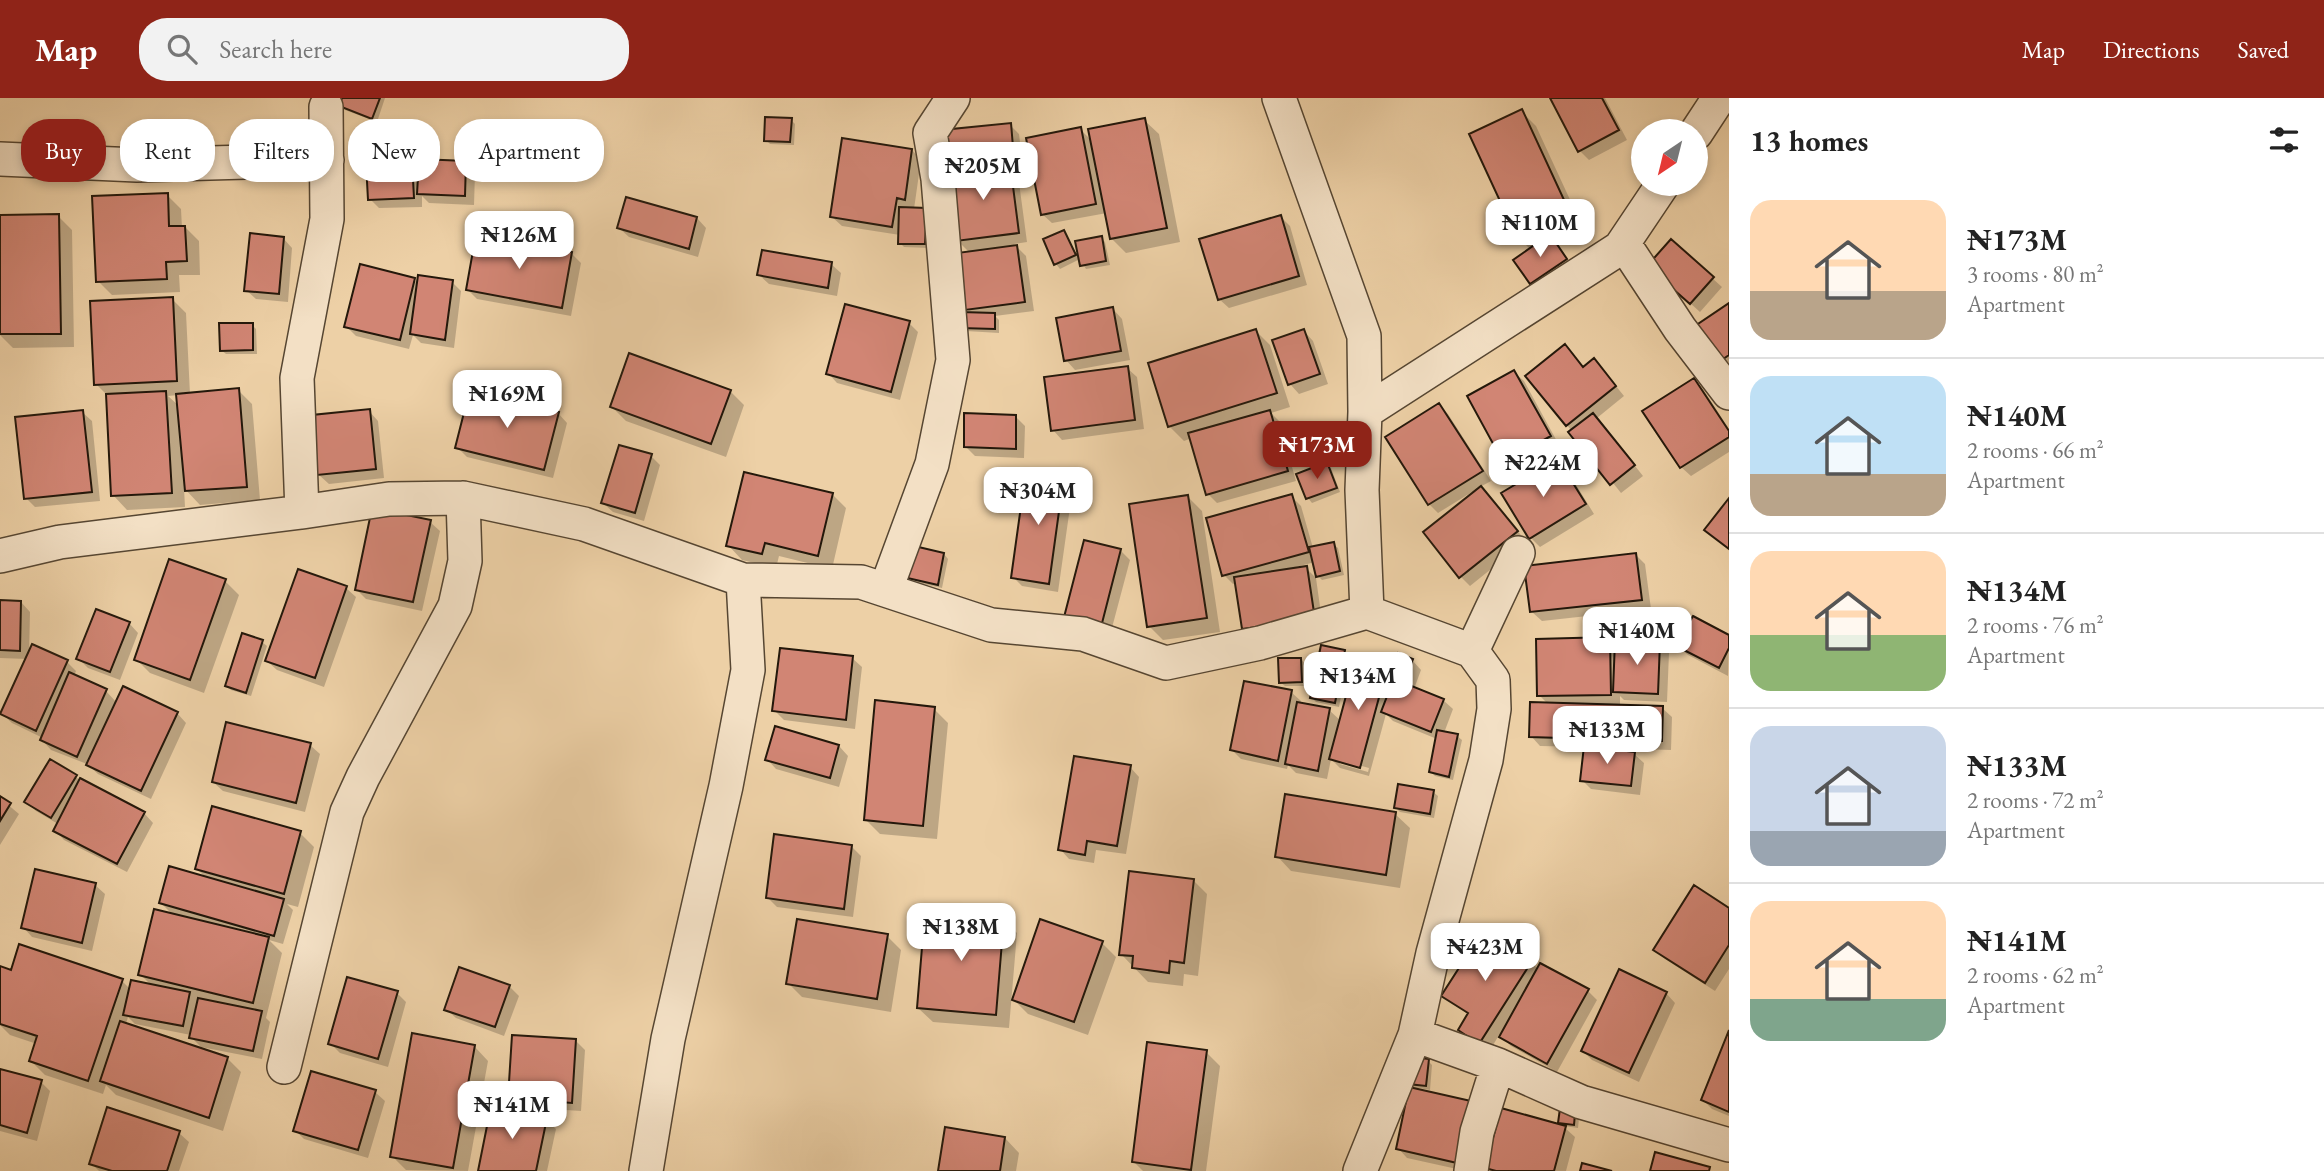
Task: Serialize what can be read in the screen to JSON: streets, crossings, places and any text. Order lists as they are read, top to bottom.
{
  "north": "bottom left",
  "page": {
    "header": "Map",
    "search": "Search here",
    "nav": ["Map", "Directions", "Saved"],
    "heading": "13 homes",
    "chip": [
      "Buy",
      "Rent",
      "Filters",
      "New",
      "Apartment"
    ],
    "price": [
      "₦205M",
      "₦110M",
      "₦126M",
      "₦169M",
      "₦173M",
      "₦224M",
      "₦304M",
      "₦140M",
      "₦134M",
      "₦133M",
      "₦138M",
      "₦423M",
      "₦141M"
    ],
    "list": [
      {
        "name": "₦173M",
        "note": "3 rooms · 80 m² · Apartment"
      },
      {
        "name": "₦140M",
        "note": "2 rooms · 66 m² · Apartment"
      },
      {
        "name": "₦134M",
        "note": "2 rooms · 76 m² · Apartment"
      },
      {
        "name": "₦133M",
        "note": "2 rooms · 72 m² · Apartment"
      },
      {
        "name": "₦141M",
        "note": "2 rooms · 62 m² · Apartment"
      }
    ]
  }
}
